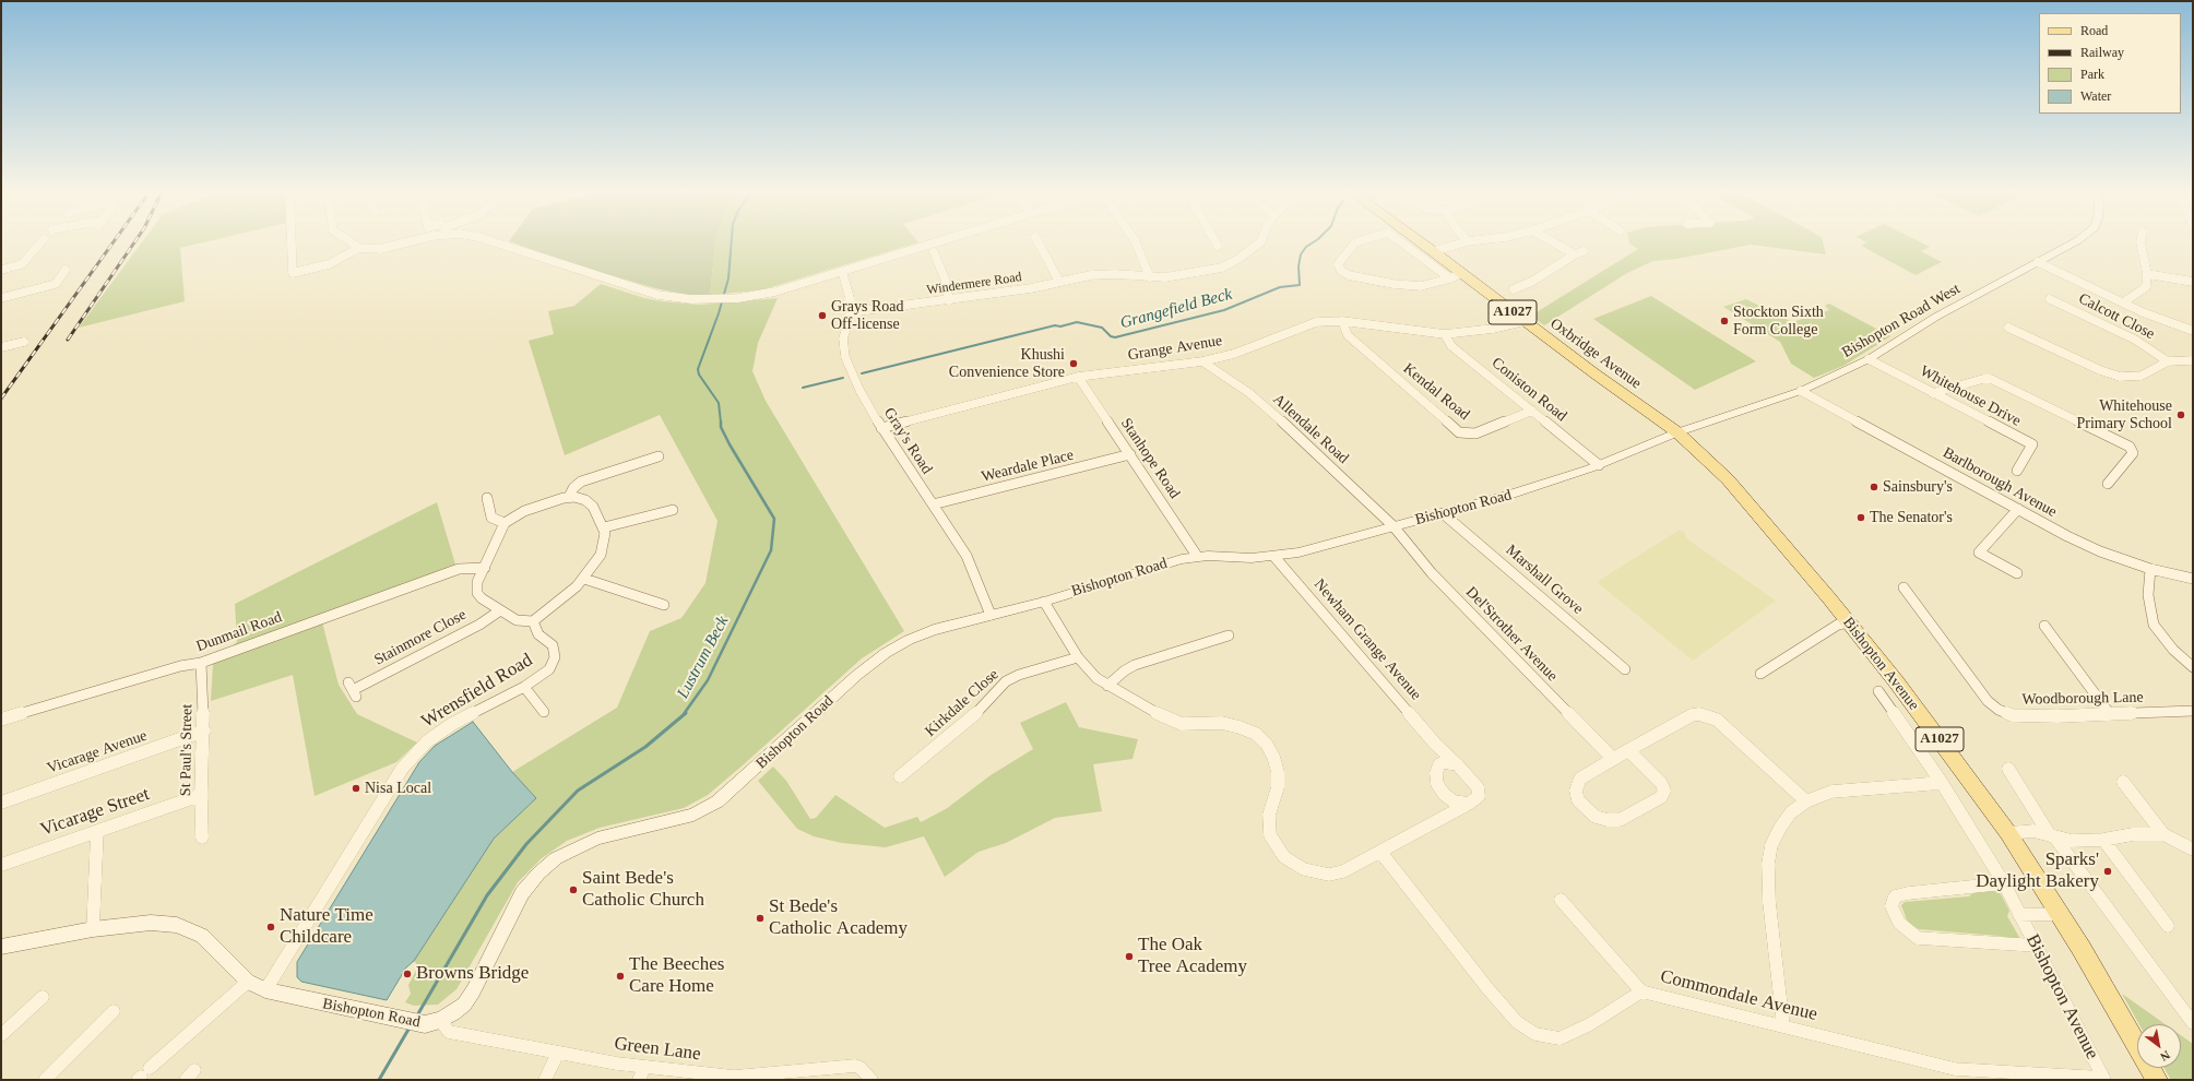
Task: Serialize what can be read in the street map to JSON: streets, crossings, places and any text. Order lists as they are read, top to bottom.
{
  "streets": {
    "main road": ["A1027", "Oxbridge Avenue", "Bishopton Avenue"],
    "street": [
      "Windermere Road",
      "Calcott Close",
      "Bishopton Road West",
      "Grange Avenue",
      "Coniston Road",
      "Kendal Road",
      "Whitehouse Drive",
      "Allendale Road",
      "Gray's Road",
      "Stanhope Road",
      "Weardale Place",
      "Barlborough Avenue",
      "Bishopton Road",
      "Marshall Grove",
      "Dunmail Road",
      "Del'Strother Avenue",
      "Stainmore Close",
      "Newham Grange Avenue",
      "Wrensfield Road",
      "Woodborough Lane",
      "Kirkdale Close",
      "St Paul's Street",
      "Vicarage Avenue",
      "Vicarage Street",
      "Commondale Avenue",
      "Green Lane"
    ]
  },
  "crossings": [
    ["Windermere Road", "Gray's Road"],
    ["Bishopton Road West", "Oxbridge Avenue"],
    ["Bishopton Road West", "Whitehouse Drive"],
    ["Bishopton Road West", "Barlborough Avenue"],
    ["Bishopton Road West", "Bishopton Road"],
    ["Bishopton Road West", "Bishopton Avenue"],
    ["Grange Avenue", "Oxbridge Avenue"],
    ["Grange Avenue", "Coniston Road"],
    ["Grange Avenue", "Kendal Road"],
    ["Grange Avenue", "Allendale Road"],
    ["Grange Avenue", "Gray's Road"],
    ["Grange Avenue", "Stanhope Road"],
    ["Oxbridge Avenue", "Bishopton Road"],
    ["Oxbridge Avenue", "Bishopton Avenue"],
    ["Coniston Road", "Kendal Road"],
    ["Coniston Road", "Bishopton Road"],
    ["Allendale Road", "Bishopton Road"],
    ["Allendale Road", "Del'Strother Avenue"],
    ["Gray's Road", "Weardale Place"],
    ["Gray's Road", "Bishopton Road"],
    ["Stanhope Road", "Weardale Place"],
    ["Stanhope Road", "Bishopton Road"],
    ["Bishopton Road", "Marshall Grove"],
    ["Bishopton Road", "Del'Strother Avenue"],
    ["Bishopton Road", "Newham Grange Avenue"],
    ["Bishopton Road", "Bishopton Avenue"],
    ["Bishopton Road", "Wrensfield Road"],
    ["Bishopton Road", "Green Lane"],
    ["Dunmail Road", "Stainmore Close"],
    ["Dunmail Road", "Wrensfield Road"],
    ["Dunmail Road", "St Paul's Street"],
    ["Stainmore Close", "Wrensfield Road"],
    ["Bishopton Avenue", "Commondale Avenue"],
    ["St Paul's Street", "Vicarage Avenue"],
    ["St Paul's Street", "Vicarage Street"]
  ],
  "water": ["Grangefield Beck", "Lustrum Beck"],
  "places": [
    "Grays Road Off-license",
    "Stockton Sixth Form College",
    "Khushi Convenience Store",
    "Whitehouse Primary School",
    "Sainsbury's",
    "The Senator's",
    "Nisa Local",
    "Sparks' Daylight Bakery",
    "Saint Bede's Catholic Church",
    "St Bede's Catholic Academy",
    "Nature Time Childcare",
    "The Oak Tree Academy",
    "Browns Bridge",
    "The Beeches Care Home"
  ],
  "legend": [
    "Road",
    "Railway",
    "Park",
    "Water"
  ],
  "north": "bottom right"
}
